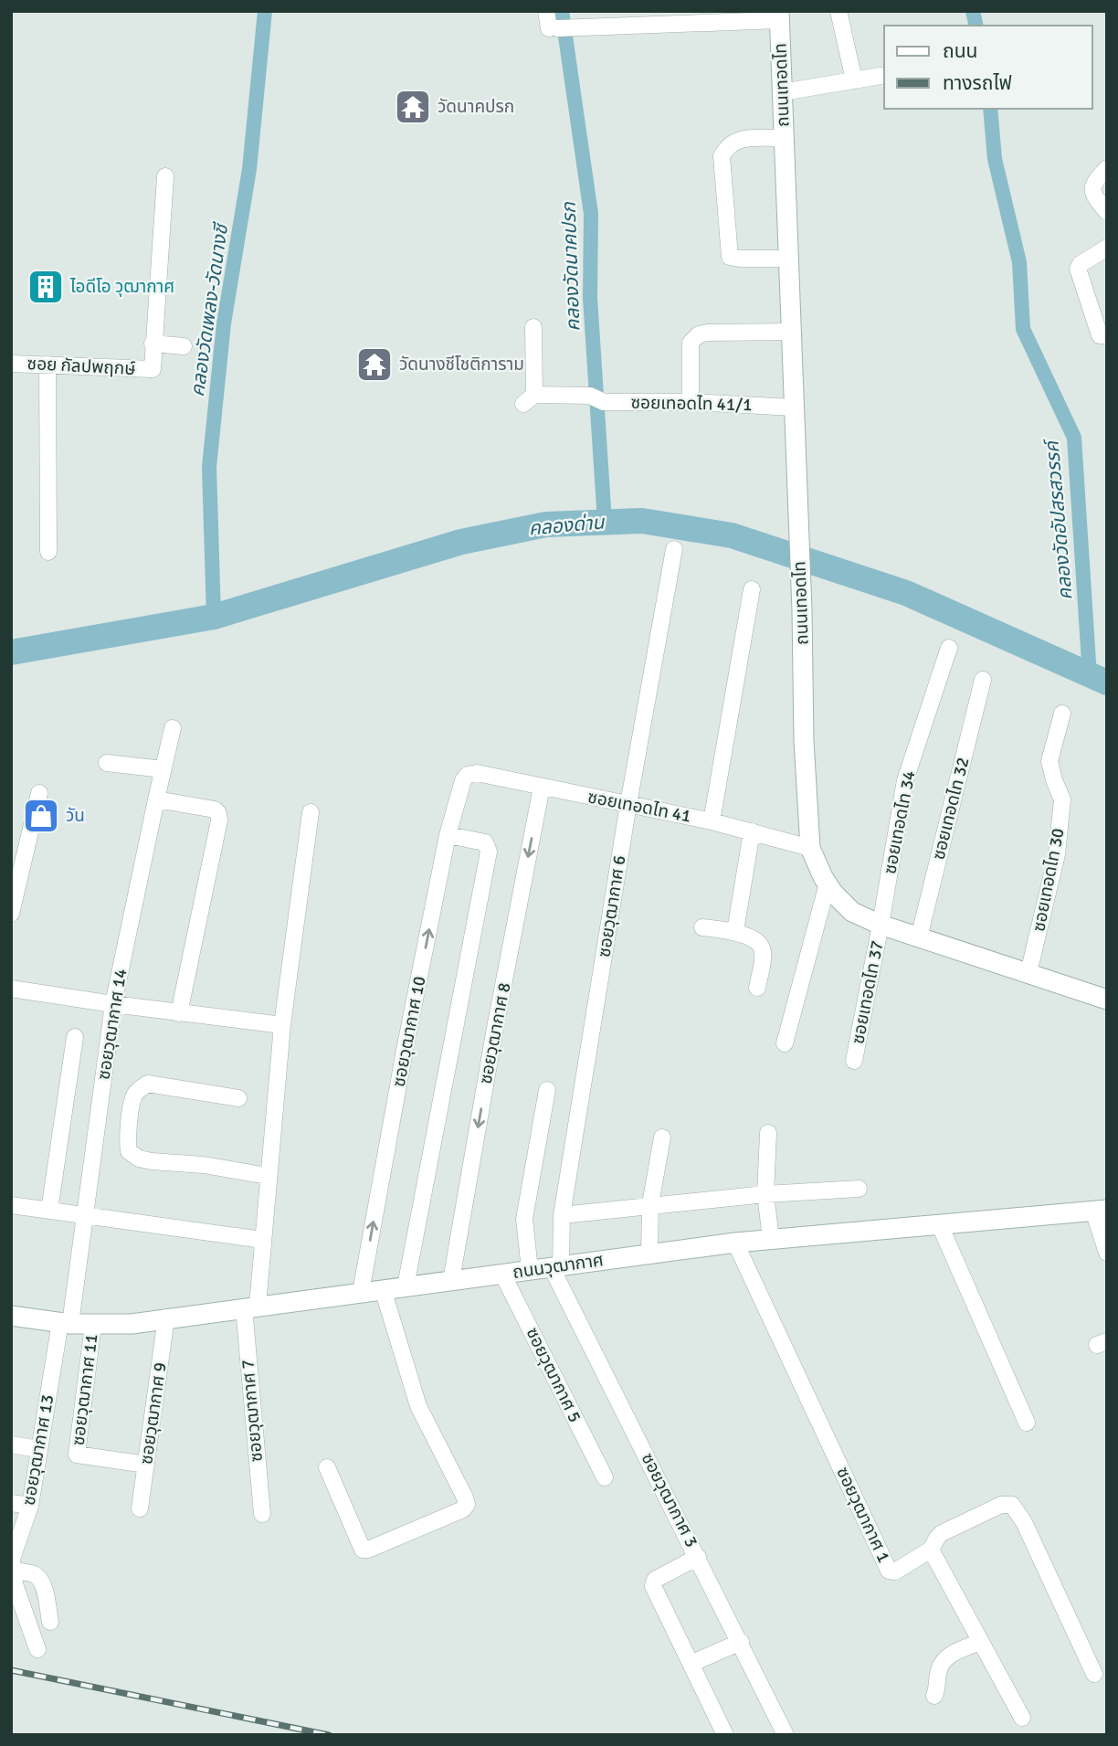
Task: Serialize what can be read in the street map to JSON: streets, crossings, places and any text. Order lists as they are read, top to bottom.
{
  "streets": {
    "main road": ["ถนนเทอดไท", "ถนนวุฒากาศ"],
    "street": [
      "ซอย กัลปพฤกษ์",
      "ซอยเทอดไท 41/1",
      "ซอยเทอดไท 41",
      "ซอยเทอดไท 32",
      "ซอยเทอดไท 34",
      "ซอยเทอดไท 30",
      "ซอยวุฒากาศ 6",
      "ซอยเทอดไท 37",
      "ซอยวุฒากาศ 14",
      "ซอยวุฒากาศ 10",
      "ซอยวุฒากาศ 8",
      "ซอยวุฒากาศ 5",
      "ซอยวุฒากาศ 11",
      "ซอยวุฒากาศ 7",
      "ซอยวุฒากาศ 9",
      "ซอยวุฒากาศ 13",
      "ซอยวุฒากาศ 3",
      "ซอยวุฒากาศ 1"
    ]
  },
  "crossings": [
    ["ถนนเทอดไท", "ซอยเทอดไท 41/1"],
    ["ถนนเทอดไท", "ซอยเทอดไท 41"],
    ["ถนนเทอดไท", "ซอยเทอดไท 32"],
    ["ถนนเทอดไท", "ซอยเทอดไท 34"],
    ["ถนนเทอดไท", "ซอยเทอดไท 30"],
    ["ถนนเทอดไท", "ซอยเทอดไท 37"],
    ["ซอยเทอดไท 41", "ซอยวุฒากาศ 6"],
    ["ซอยเทอดไท 41", "ซอยวุฒากาศ 10"],
    ["ซอยเทอดไท 41", "ซอยวุฒากาศ 8"],
    ["ซอยเทอดไท 34", "ซอยเทอดไท 37"],
    ["ซอยวุฒากาศ 6", "ถนนวุฒากาศ"],
    ["ซอยวุฒากาศ 6", "ซอยวุฒากาศ 3"],
    ["ซอยวุฒากาศ 14", "ถนนวุฒากาศ"],
    ["ซอยวุฒากาศ 14", "ซอยวุฒากาศ 13"],
    ["ซอยวุฒากาศ 10", "ถนนวุฒากาศ"],
    ["ซอยวุฒากาศ 8", "ถนนวุฒากาศ"],
    ["ถนนวุฒากาศ", "ซอยวุฒากาศ 5"],
    ["ถนนวุฒากาศ", "ซอยวุฒากาศ 11"],
    ["ถนนวุฒากาศ", "ซอยวุฒากาศ 7"],
    ["ถนนวุฒากาศ", "ซอยวุฒากาศ 9"],
    ["ถนนวุฒากาศ", "ซอยวุฒากาศ 13"],
    ["ถนนวุฒากาศ", "ซอยวุฒากาศ 3"],
    ["ถนนวุฒากาศ", "ซอยวุฒากาศ 1"],
    ["ซอยวุฒากาศ 11", "ซอยวุฒากาศ 9"]
  ],
  "water": [
    "คลองวัดนาคปรก",
    "คลองวัดเพลง-วัดนางชี",
    "คลองวัดอัปสรสวรรค์",
    "คลองด่าน"
  ],
  "places": {
    "temple": ["วัดนาคปรก", "วัดนางชีโชติการาม"],
    "building": ["ไอดีโอ วุฒากาศ"],
    "shop": ["วัน"]
  },
  "legend": ["ถนน", "ทางรถไฟ"]
}
